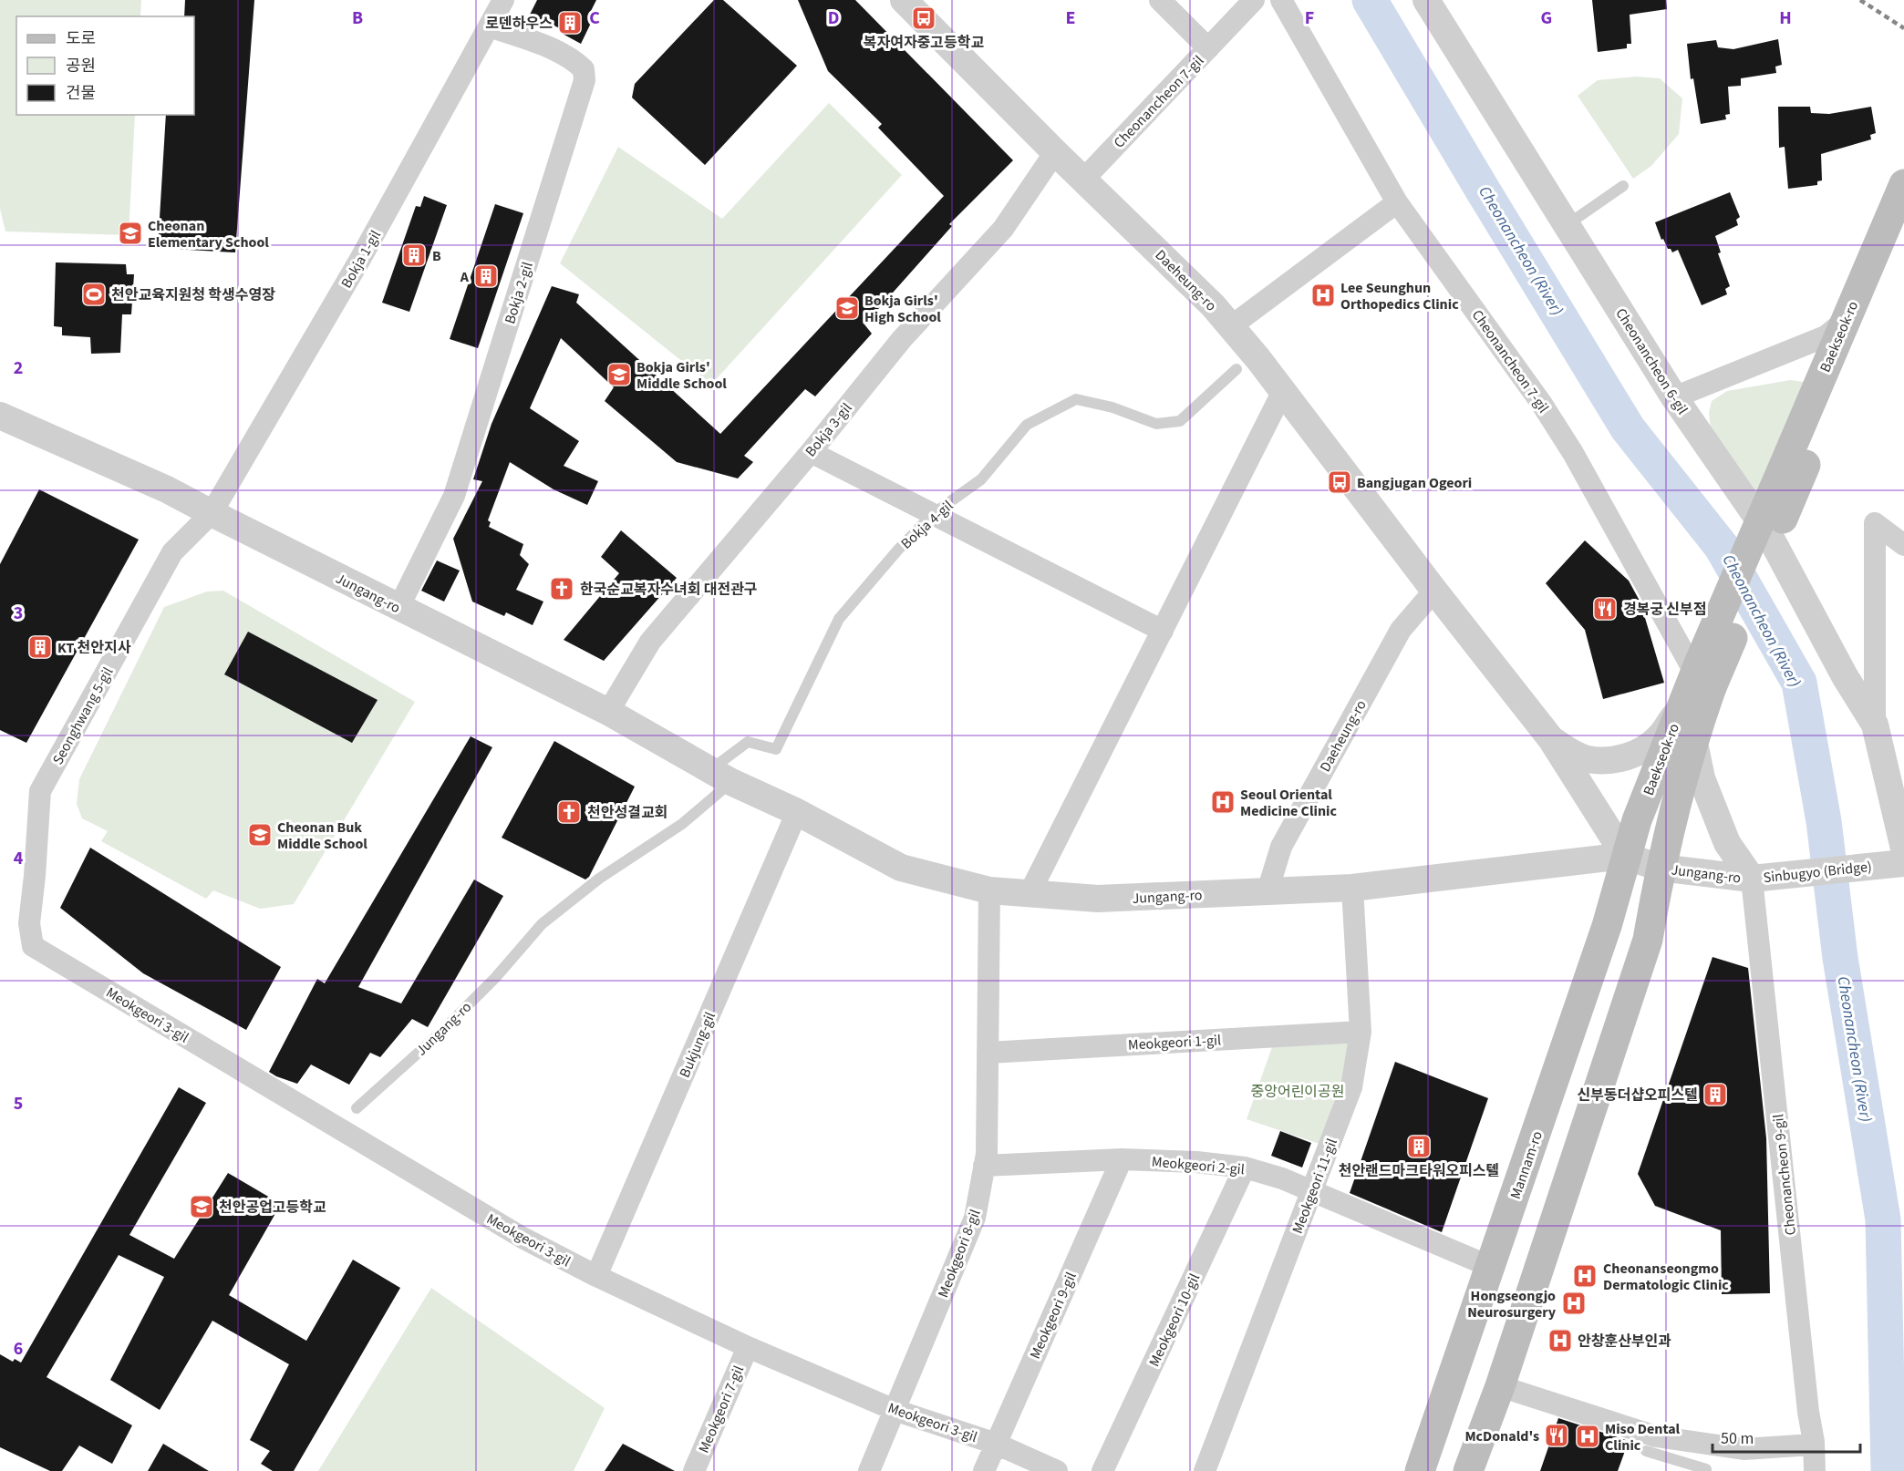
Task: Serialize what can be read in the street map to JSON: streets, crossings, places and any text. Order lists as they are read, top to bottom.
{
  "streets": {
    "main road": ["Baekseok-ro", "Mannam-ro"],
    "street": [
      "Cheonancheon 7-gil",
      "Bokja 1-gil",
      "Daeheung-ro",
      "Bokja 2-gil",
      "Cheonancheon 6-gil",
      "Bokja 3-gil",
      "Jungang-ro",
      "Seonghwang 5-gil",
      "Sinbugyo (Bridge)",
      "Meokgeori 3-gil",
      "Meokgeori 1-gil",
      "Bukjung-gil",
      "Meokgeori 2-gil",
      "Cheonancheon 9-gil",
      "Meokgeori 11-gil",
      "Meokgeori 8-gil",
      "Meokgeori 9-gil",
      "Meokgeori 10-gil",
      "Meokgeori 7-gil"
    ],
    "lane": ["Bokja 4-gil"]
  },
  "crossings": [
    ["Cheonancheon 7-gil", "Daeheung-ro"],
    ["Cheonancheon 7-gil", "Baekseok-ro"],
    ["Bokja 1-gil", "Bokja 2-gil"],
    ["Bokja 1-gil", "Jungang-ro"],
    ["Bokja 1-gil", "Seonghwang 5-gil"],
    ["Daeheung-ro", "Baekseok-ro"],
    ["Daeheung-ro", "Bokja 3-gil"],
    ["Daeheung-ro", "Jungang-ro"],
    ["Daeheung-ro", "Mannam-ro"],
    ["Bokja 2-gil", "Jungang-ro"],
    ["Baekseok-ro", "Jungang-ro"],
    ["Baekseok-ro", "Mannam-ro"],
    ["Bokja 3-gil", "Jungang-ro"],
    ["Bokja 4-gil", "Jungang-ro"],
    ["Jungang-ro", "Seonghwang 5-gil"],
    ["Jungang-ro", "Sinbugyo (Bridge)"],
    ["Jungang-ro", "Bukjung-gil"],
    ["Jungang-ro", "Mannam-ro"],
    ["Jungang-ro", "Cheonancheon 9-gil"],
    ["Jungang-ro", "Meokgeori 11-gil"],
    ["Jungang-ro", "Meokgeori 8-gil"],
    ["Seonghwang 5-gil", "Meokgeori 3-gil"],
    ["Sinbugyo (Bridge)", "Cheonancheon 9-gil"],
    ["Meokgeori 3-gil", "Bukjung-gil"],
    ["Meokgeori 3-gil", "Meokgeori 8-gil"],
    ["Meokgeori 3-gil", "Meokgeori 9-gil"],
    ["Meokgeori 3-gil", "Meokgeori 7-gil"],
    ["Meokgeori 1-gil", "Meokgeori 11-gil"],
    ["Meokgeori 1-gil", "Meokgeori 8-gil"],
    ["Meokgeori 2-gil", "Mannam-ro"],
    ["Meokgeori 2-gil", "Meokgeori 11-gil"],
    ["Meokgeori 2-gil", "Meokgeori 8-gil"],
    ["Meokgeori 2-gil", "Meokgeori 9-gil"],
    ["Meokgeori 2-gil", "Meokgeori 10-gil"]
  ],
  "water": ["Cheonancheon (River)"],
  "parks": ["중앙어린이공원"],
  "places": {
    "bus stop": ["복자여자중고등학교", "Bangjugan Ogeori"],
    "building": [
      "로덴하우스",
      "B",
      "A",
      "KT 천안지사",
      "신부동더샵오피스텔",
      "천안랜드마크타워오피스텔"
    ],
    "school or university": [
      "Cheonan Elementary School",
      "Bokja Girls' High School",
      "Bokja Girls' Middle School",
      "Cheonan Buk Middle School",
      "천안공업고등학교"
    ],
    "sports": ["천안교육지원청 학생수영장"],
    "hospital": [
      "Lee Seunghun Orthopedics Clinic",
      "Seoul Oriental Medicine Clinic",
      "Cheonanseongmo Dermatologic Clinic",
      "Hongseongjo Neurosurgery",
      "안창훈산부인과",
      "Miso Dental Clinic"
    ],
    "church": ["한국순교복자수녀회 대전관구", "천안성결교회"],
    "restaurant": ["경복궁 신부점", "McDonald's"]
  },
  "legend": ["도로", "공원", "건물"],
  "scale_bar": "50 m",
  "grid": {
    "columns": [
      "B",
      "C",
      "D",
      "E",
      "F",
      "G",
      "H"
    ],
    "rows": [
      "2",
      "3",
      "4",
      "5",
      "6"
    ]
  }
}
